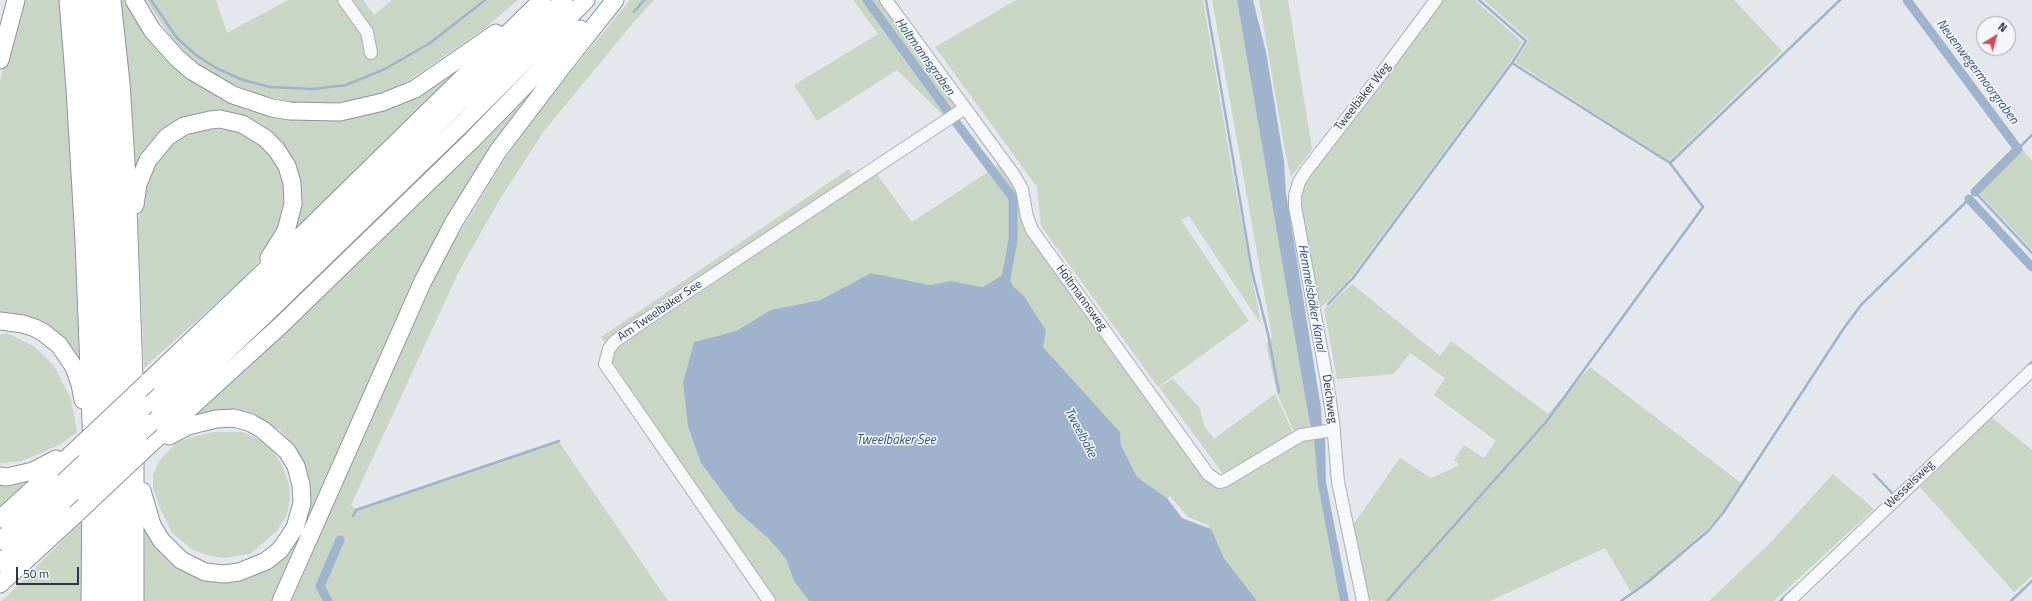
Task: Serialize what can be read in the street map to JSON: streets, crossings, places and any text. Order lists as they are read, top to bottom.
{
  "streets": {
    "street": [
      "Tweelbäker Weg",
      "Holtmannsweg",
      "Am Tweelbäker See",
      "Deichweg",
      "Wesselsweg"
    ]
  },
  "crossings": [
    ["Tweelbäker Weg", "Deichweg"],
    ["Holtmannsweg", "Am Tweelbäker See"],
    ["Holtmannsweg", "Deichweg"]
  ],
  "water": [
    "Holtmannsgraben",
    "Neuenwegermoorgraben",
    "Hemmelsbäker Kanal",
    "Tweelbäke",
    "Tweelbäker See"
  ],
  "scale_bar": "50 m",
  "north": "top right"
}
